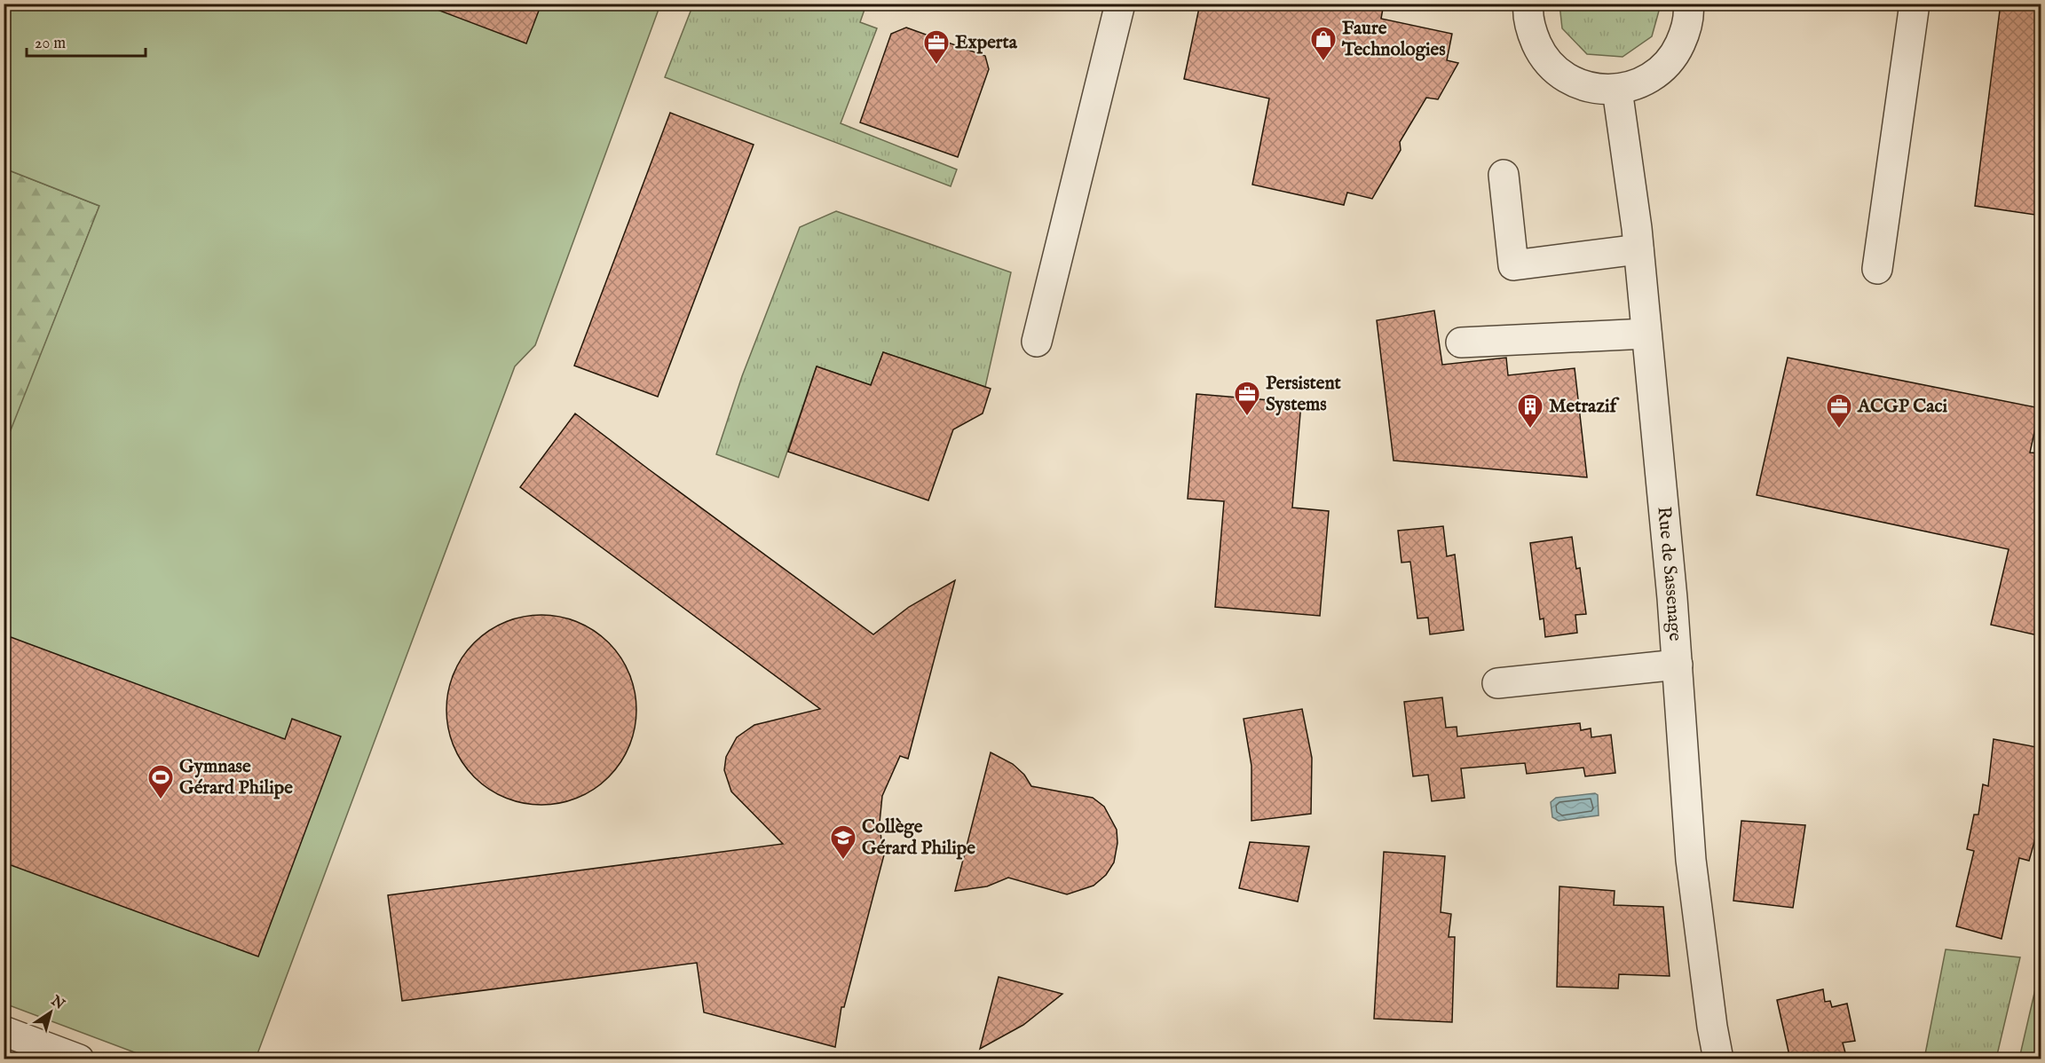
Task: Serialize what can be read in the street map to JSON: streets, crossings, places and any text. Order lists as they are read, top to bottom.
{
  "streets": {
    "street": ["Rue de Sassenage"]
  },
  "places": {
    "shop": ["Faure Technologies"],
    "office": ["Experta", "Persistent Systems", "ACGP Caci"],
    "building": ["Metrazif"],
    "sports": ["Gymnase Gérard Philipe"],
    "school or university": ["Collège Gérard Philipe"]
  },
  "scale_bar": "20 m",
  "north": "top right"
}
